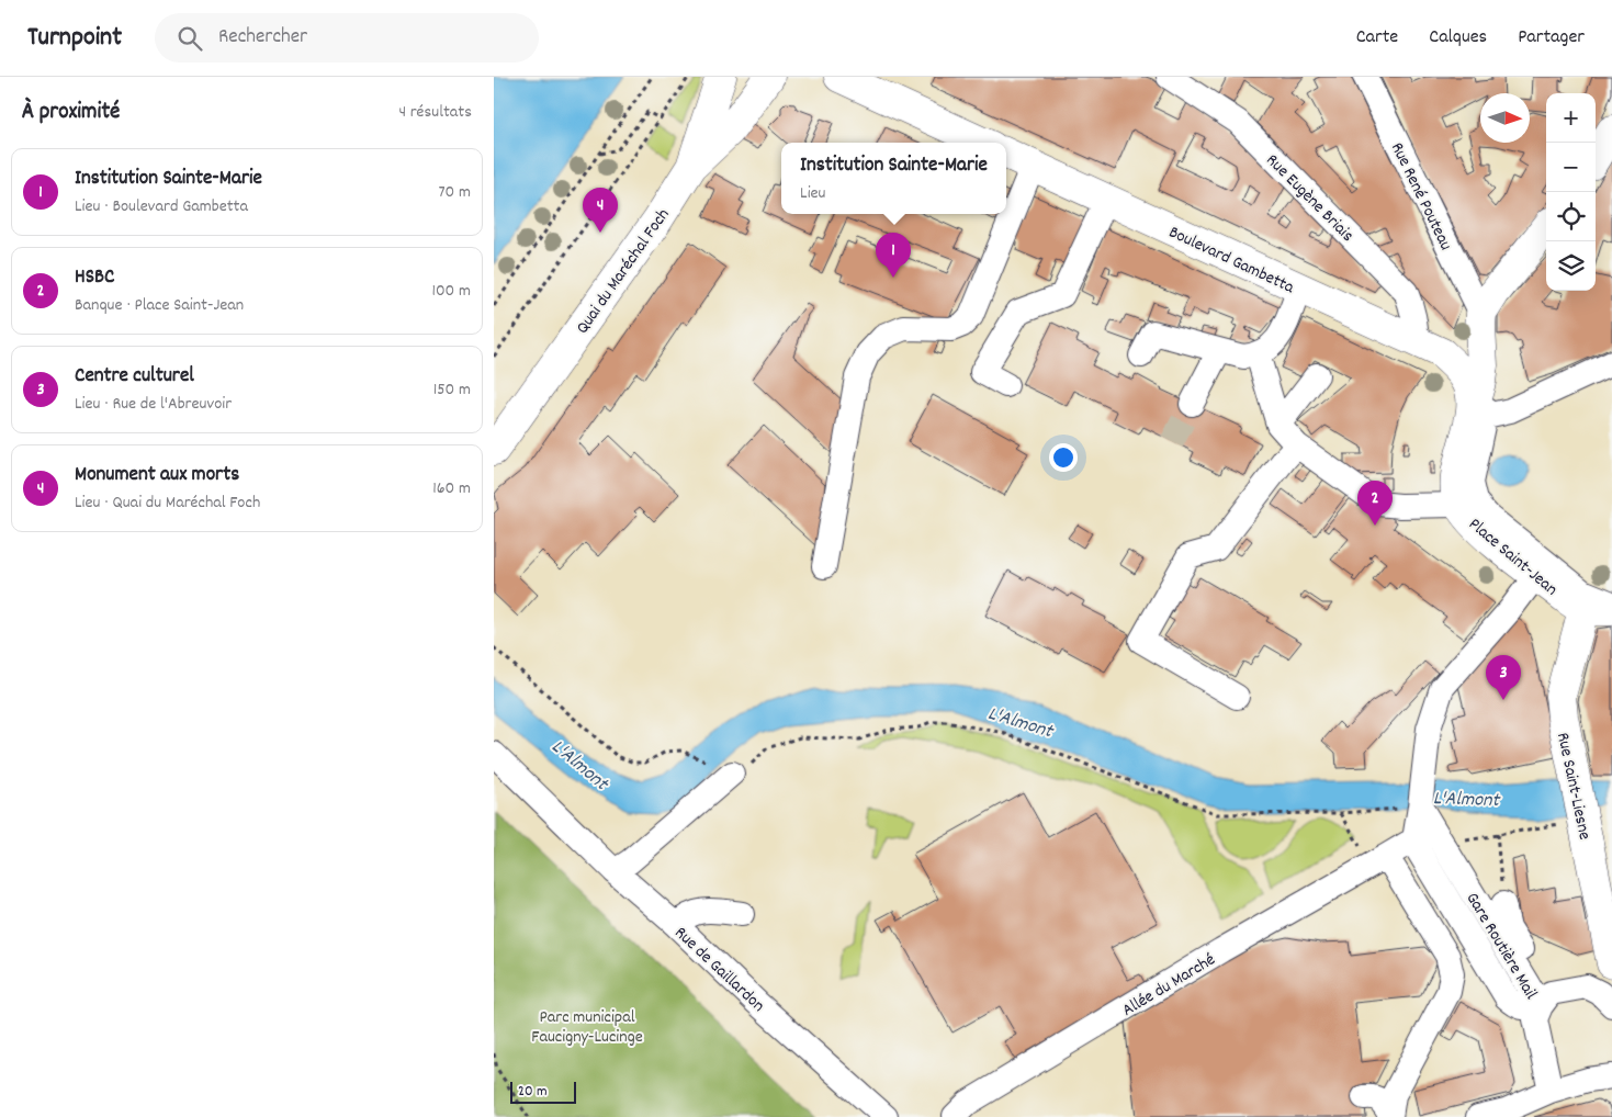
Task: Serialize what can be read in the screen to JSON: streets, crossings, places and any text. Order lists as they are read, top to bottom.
{
  "streets": {
    "main road": [
      "Boulevard Gambetta",
      "Quai du Maréchal Foch",
      "Place Saint-Jean",
      "Rue Saint-Liesne"
    ],
    "street": [
      "Rue René Pouteau",
      "Rue Eugène Briais",
      "Gare Routière Mail",
      "Rue de Gaillardon",
      "Allée du Marché"
    ]
  },
  "crossings": [
    ["Rue René Pouteau", "Place Saint-Jean"],
    ["Rue Eugène Briais", "Boulevard Gambetta"],
    ["Rue Eugène Briais", "Place Saint-Jean"],
    ["Boulevard Gambetta", "Place Saint-Jean"],
    ["Place Saint-Jean", "Rue Saint-Liesne"],
    ["Gare Routière Mail", "Allée du Marché"]
  ],
  "water": ["L'Almont"],
  "parks": ["Parc municipal Faucigny-Lucinge"],
  "scale_bar": "20 m",
  "north": "right",
  "page": {
    "header": "Turnpoint",
    "search": "Rechercher",
    "nav": ["Carte", "Calques", "Partager"],
    "heading": ["À proximité", "4 résultats"],
    "map_buttons": ["+", "−"],
    "popup": ["Institution Sainte-Marie", "Lieu"],
    "list": [
      {
        "mark": "1",
        "name": "Institution Sainte-Marie",
        "note": "Lieu · Boulevard Gambetta",
        "value": "70 m"
      },
      {
        "mark": "2",
        "name": "HSBC",
        "note": "Banque · Place Saint-Jean",
        "value": "100 m"
      },
      {
        "mark": "3",
        "name": "Centre culturel",
        "note": "Lieu · Rue de l'Abreuvoir",
        "value": "150 m"
      },
      {
        "mark": "4",
        "name": "Monument aux morts",
        "note": "Lieu · Quai du Maréchal Foch",
        "value": "160 m"
      }
    ],
    "pins": [
      "4",
      "1",
      "2",
      "3"
    ],
    "scale": "20 m"
  }
}
